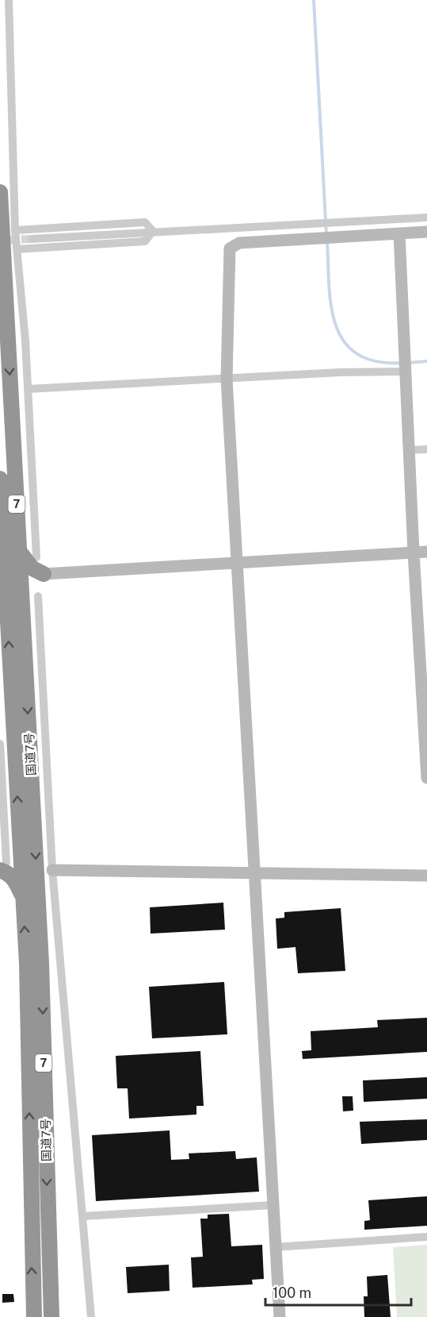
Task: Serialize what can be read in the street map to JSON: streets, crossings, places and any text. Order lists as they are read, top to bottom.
{
  "streets": {
    "highway": ["7", "国道7号"]
  },
  "scale_bar": "100 m"
}
